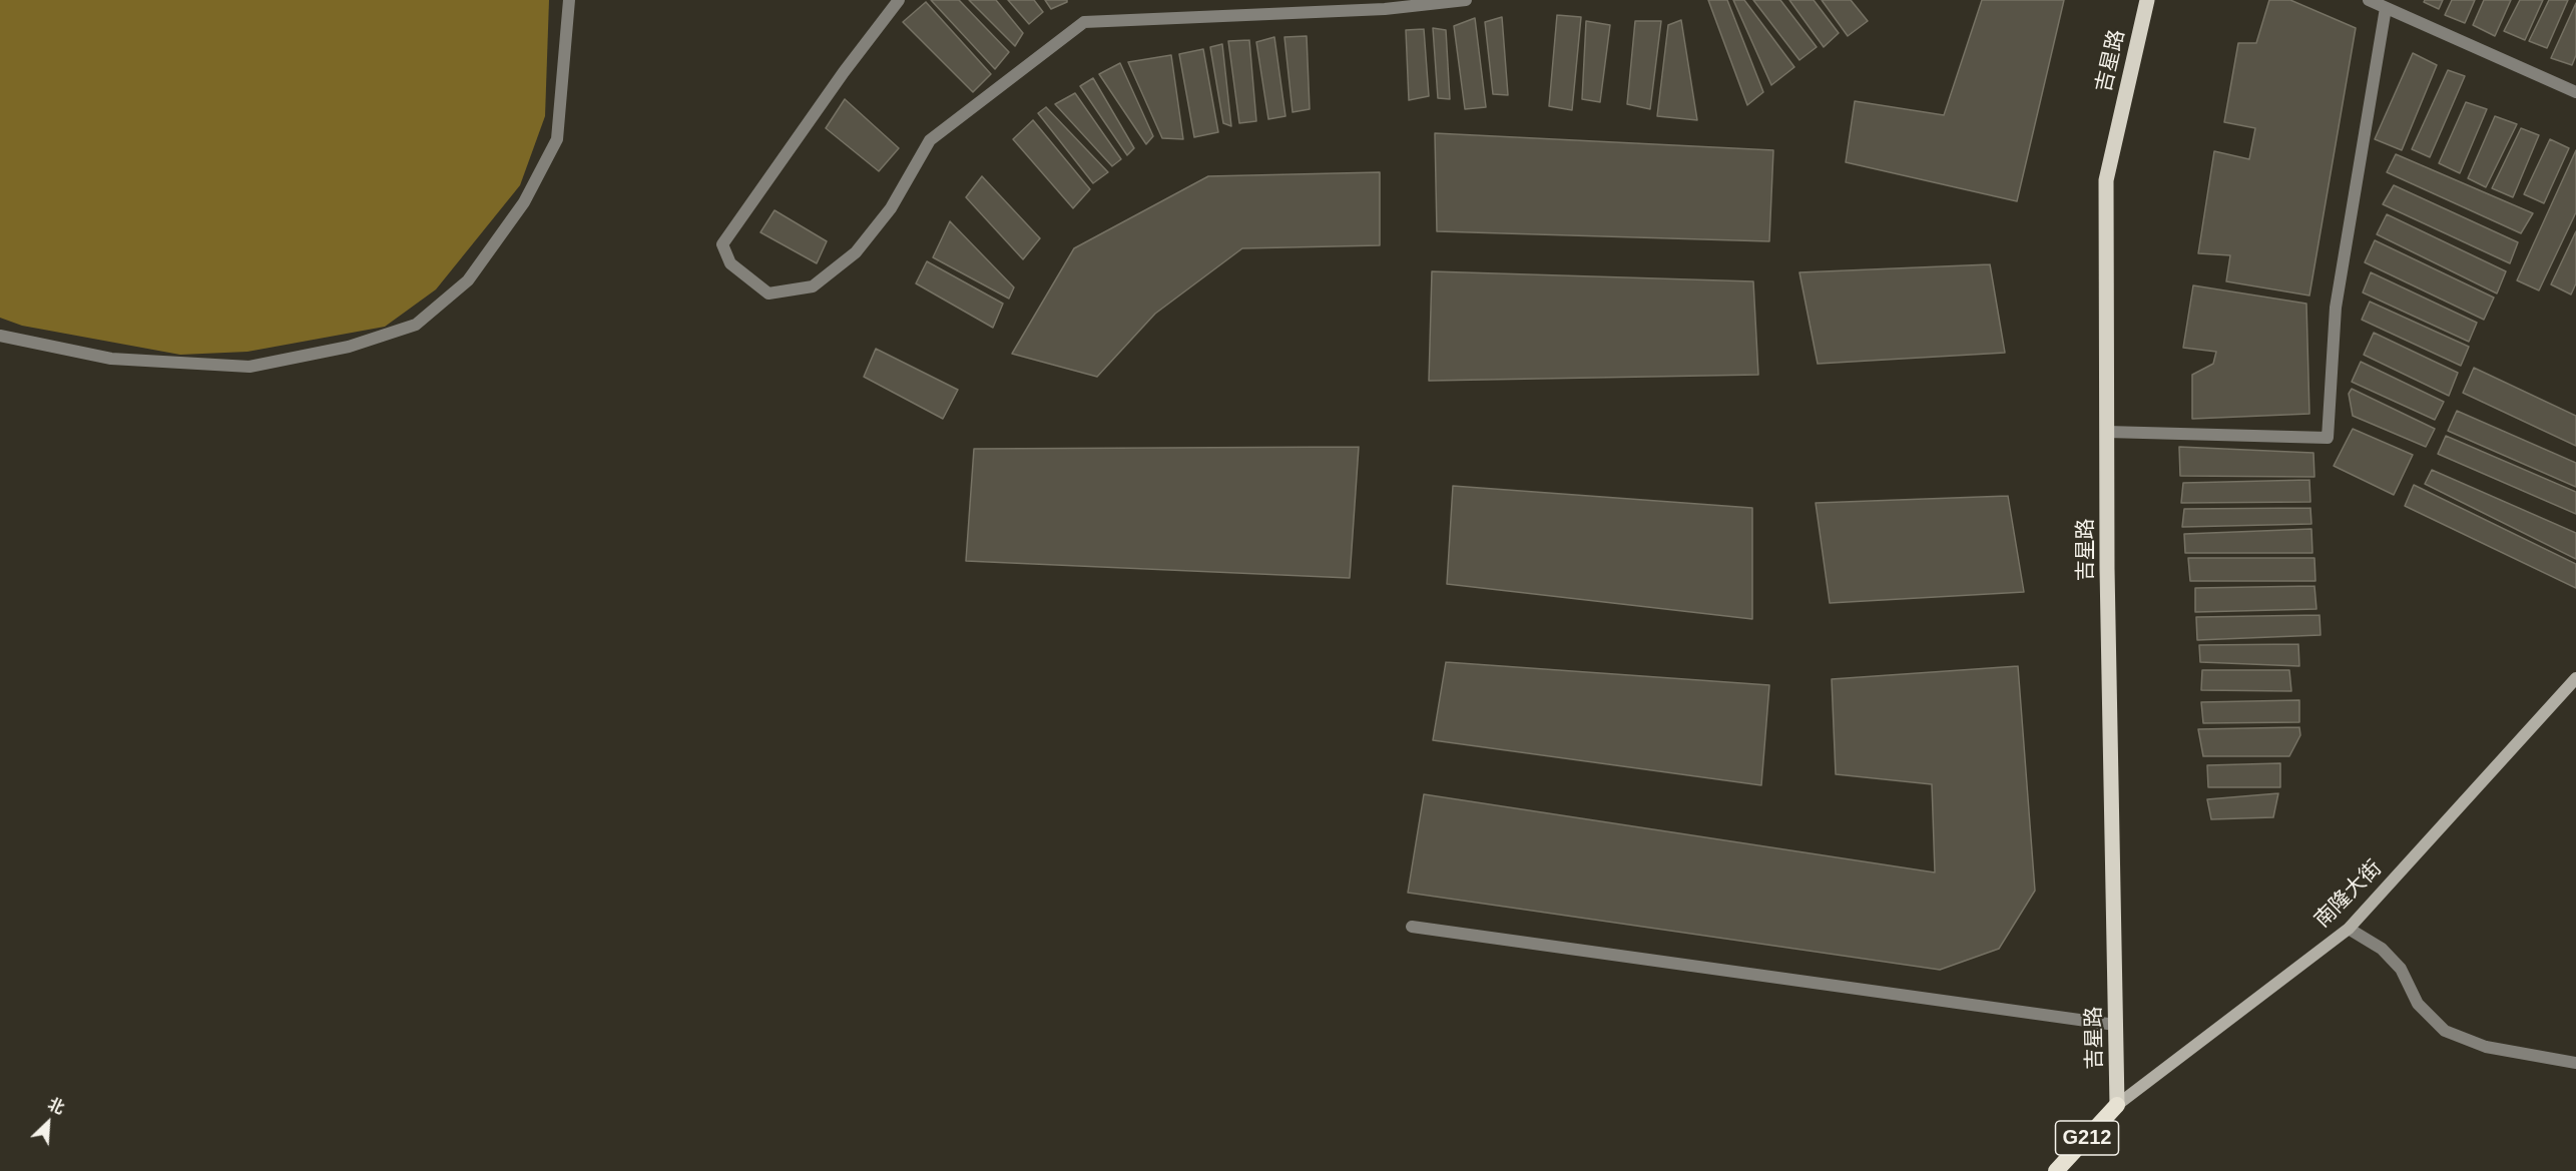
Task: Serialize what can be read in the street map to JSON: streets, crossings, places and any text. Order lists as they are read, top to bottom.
{
  "streets": {
    "highway": ["G212"],
    "main road": ["吉星路", "南隆大街"]
  },
  "crossings": [
    ["吉星路", "南隆大街"],
    ["吉星路", "G212"],
    ["南隆大街", "G212"]
  ],
  "north": "top right"
}
